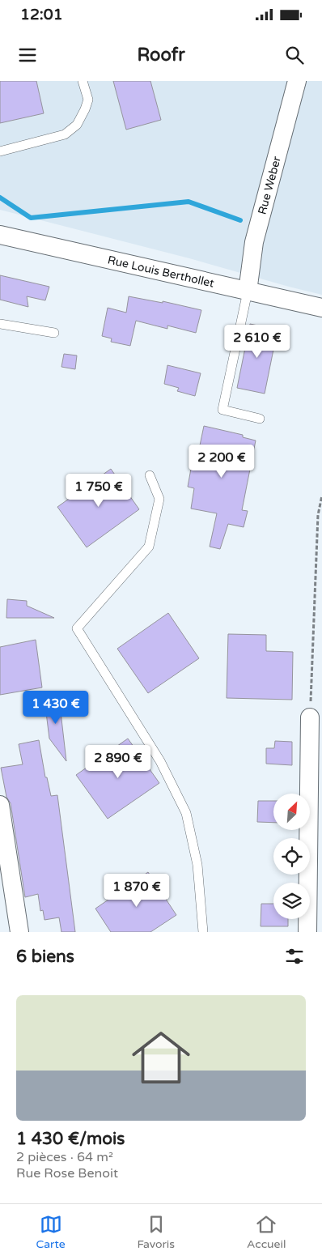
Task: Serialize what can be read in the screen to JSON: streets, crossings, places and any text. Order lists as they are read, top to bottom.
{
  "streets": {
    "street": ["Rue Weber", "Rue Louis Berthollet"]
  },
  "crossings": [
    ["Rue Weber", "Rue Louis Berthollet"]
  ],
  "north": "top right",
  "page": {
    "status": "12:01",
    "header": "Roofr",
    "price": [
      "2 610 €",
      "2 200 €",
      "1 750 €",
      "1 430 €",
      "2 890 €",
      "1 870 €"
    ],
    "heading": "6 biens",
    "list": [
      {
        "name": "1 430 €/mois",
        "note": "2 pièces · 64 m² · Rue Rose Benoit"
      }
    ],
    "tabs": ["Carte", "Favoris", "Accueil"]
  }
}
